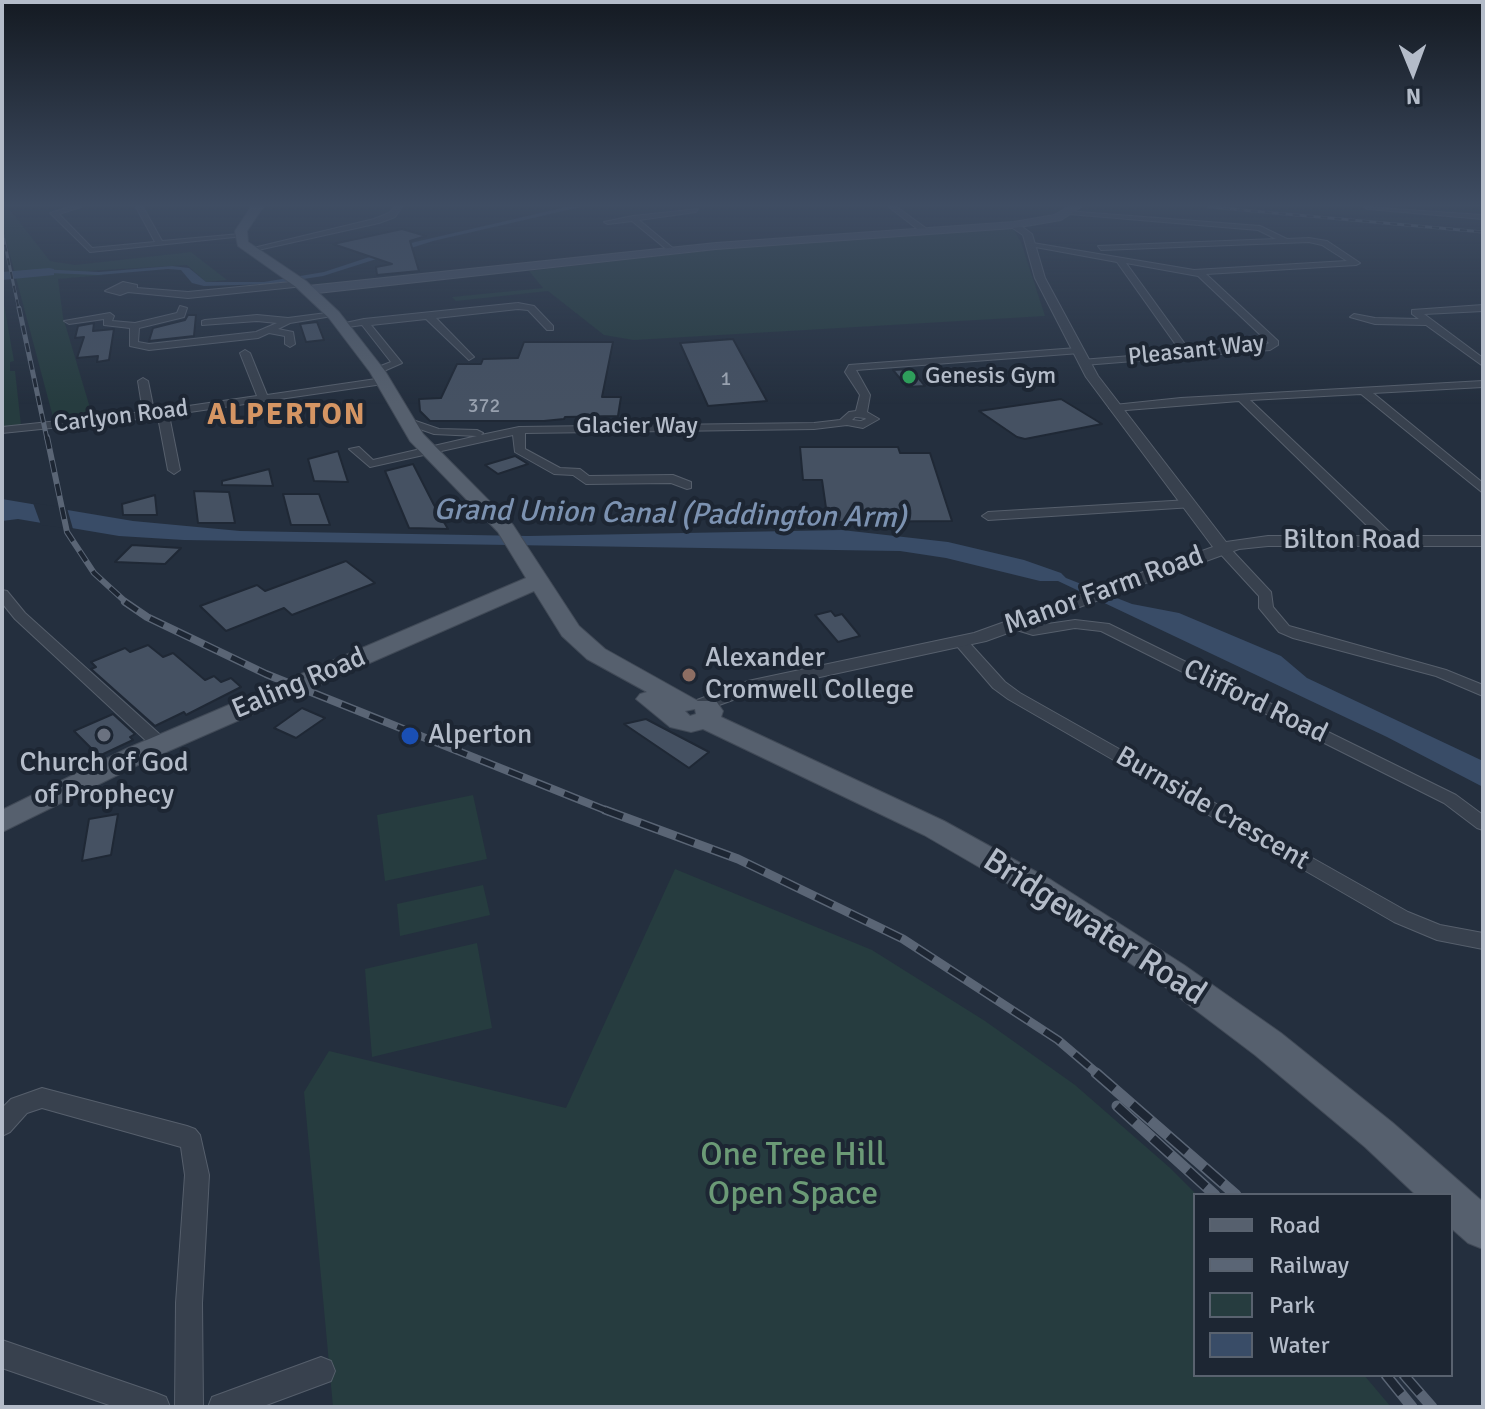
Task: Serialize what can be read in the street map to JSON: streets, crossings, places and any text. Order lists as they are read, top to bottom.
{
  "streets": {
    "main road": ["Ealing Road", "Bridgewater Road"],
    "street": [
      "Pleasant Way",
      "Carlyon Road",
      "Glacier Way",
      "Bilton Road",
      "Manor Farm Road",
      "Clifford Road",
      "Burnside Crescent"
    ]
  },
  "crossings": [
    ["Pleasant Way", "Glacier Way"],
    ["Pleasant Way", "Manor Farm Road"],
    ["Bilton Road", "Manor Farm Road"],
    ["Manor Farm Road", "Clifford Road"],
    ["Manor Farm Road", "Burnside Crescent"],
    ["Manor Farm Road", "Bridgewater Road"],
    ["Ealing Road", "Bridgewater Road"]
  ],
  "districts": ["ALPERTON"],
  "water": ["Grand Union Canal (Paddington Arm)"],
  "parks": ["One Tree Hill Open Space"],
  "places": [
    "Genesis Gym",
    "Alexander Cromwell College",
    "Church of God of Prophecy",
    "Alperton"
  ],
  "house_numbers": ["1", "372"],
  "legend": [
    "Road",
    "Railway",
    "Park",
    "Water"
  ],
  "north": "bottom"
}
